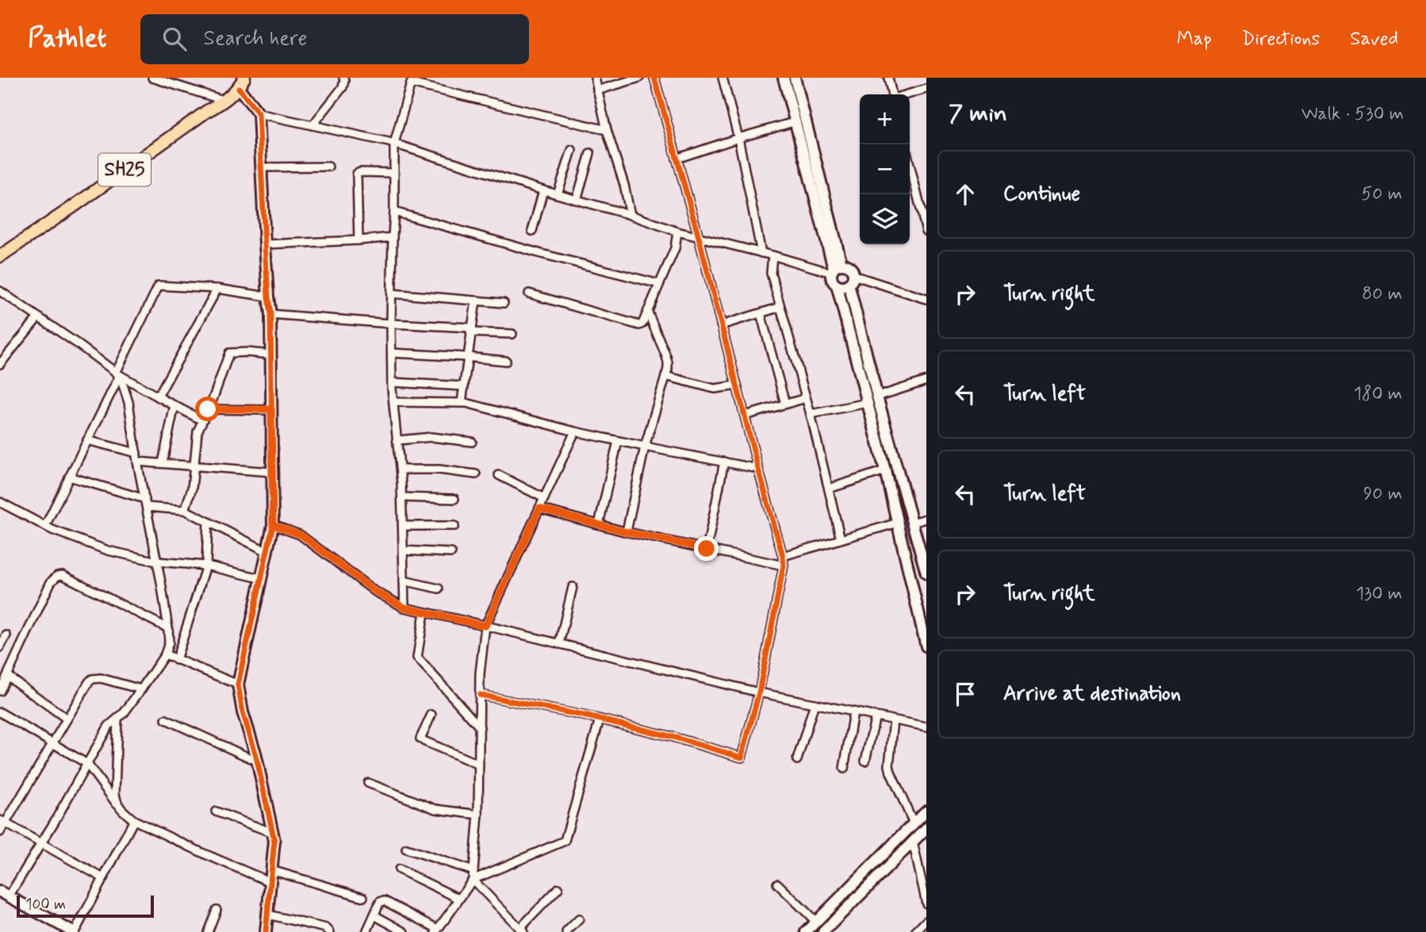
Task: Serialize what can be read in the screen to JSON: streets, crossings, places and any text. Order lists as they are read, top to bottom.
{
  "streets": {
    "main road": ["SH25"]
  },
  "scale_bar": "100 m",
  "page": {
    "header": "Pathlet",
    "search": "Search here",
    "nav": ["Map", "Directions", "Saved"],
    "heading": ["7 min", "Walk · 530 m"],
    "map_buttons": ["+", "−"],
    "list": [
      ["Continue", "50 m"],
      ["Turn right", "80 m"],
      ["Turn left", "180 m"],
      ["Turn left", "90 m"],
      ["Turn right", "130 m"],
      "Arrive at destination"
    ],
    "scale": "100 m"
  }
}
